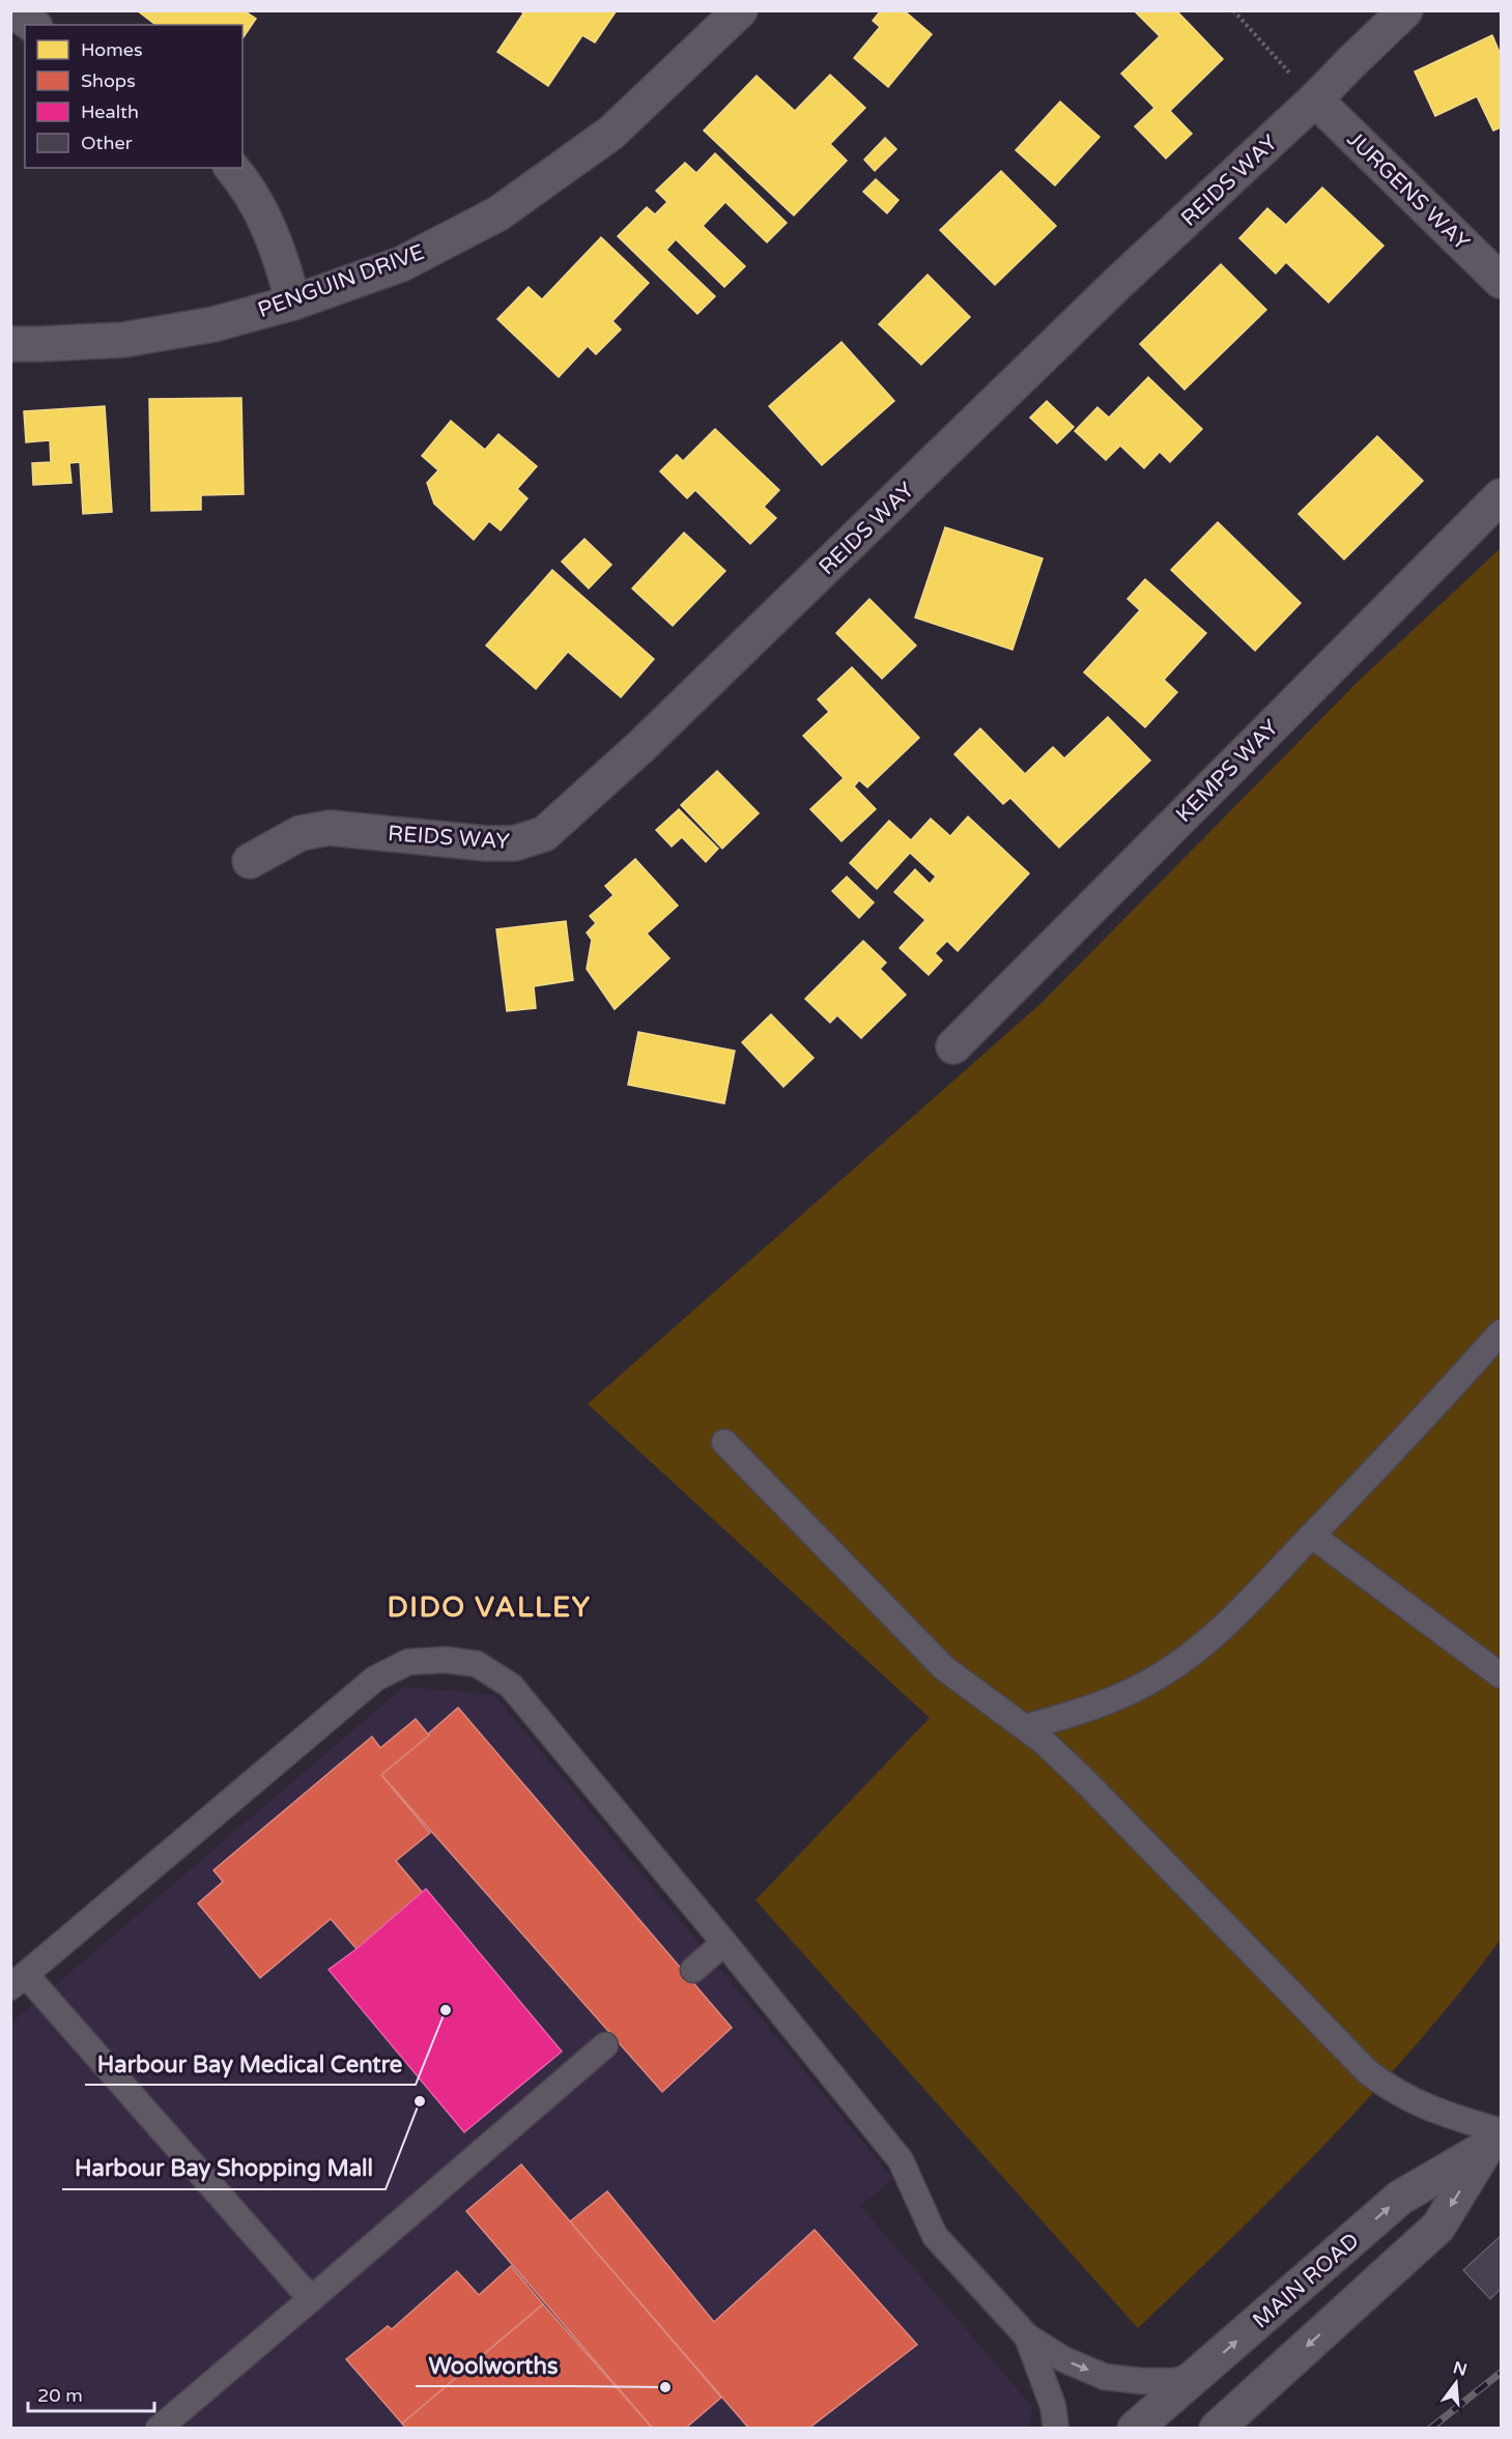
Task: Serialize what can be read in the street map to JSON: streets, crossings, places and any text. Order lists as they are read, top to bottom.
{
  "streets": {
    "street": [
      "REIDS WAY",
      "JURGENS WAY",
      "PENGUIN DRIVE",
      "KEMPS WAY",
      "MAIN ROAD"
    ]
  },
  "crossings": [
    ["REIDS WAY", "JURGENS WAY"]
  ],
  "districts": ["DIDO VALLEY"],
  "places": ["Harbour Bay Medical Centre", "Harbour Bay Shopping Mall", "Woolworths"],
  "legend": [
    "Homes",
    "Shops",
    "Health",
    "Other"
  ],
  "scale_bar": "20 m",
  "north": "top"
}
